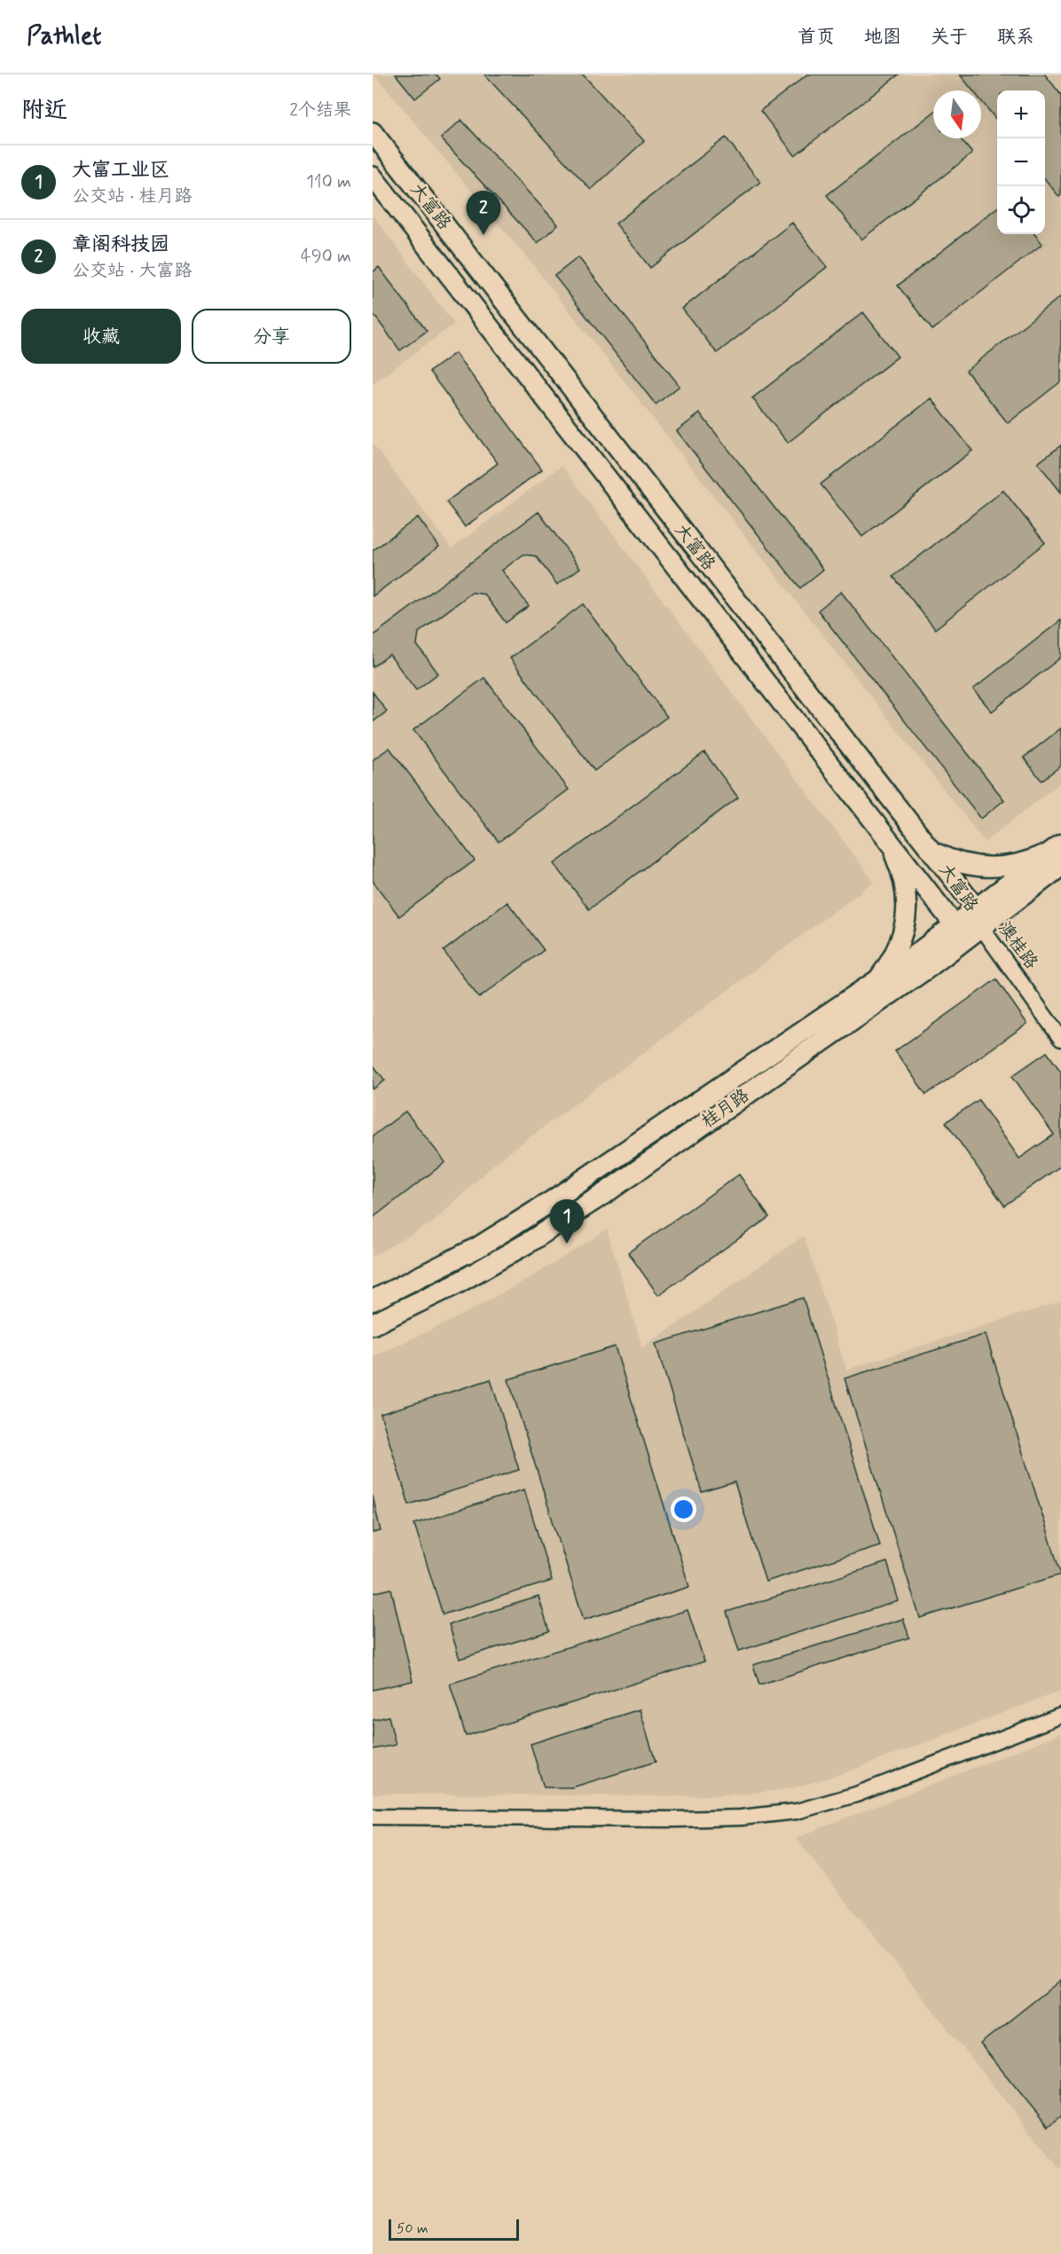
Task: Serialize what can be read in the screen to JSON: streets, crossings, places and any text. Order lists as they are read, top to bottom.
{
  "streets": {
    "main road": ["桂月路"],
    "street": ["大富路", "澳桂路"]
  },
  "crossings": [
    ["大富路", "澳桂路"],
    ["大富路", "桂月路"],
    ["澳桂路", "桂月路"]
  ],
  "scale_bar": "50 m",
  "north": "bottom",
  "page": {
    "header": "Pathlet",
    "nav": [
      "首页",
      "地图",
      "关于",
      "联系"
    ],
    "heading": ["附近", "2个结果"],
    "map_buttons": ["+", "−"],
    "list": [
      {
        "mark": "1",
        "name": "大富工业区",
        "note": "公交站 · 桂月路",
        "value": "110 m"
      },
      {
        "mark": "2",
        "name": "章阁科技园",
        "note": "公交站 · 大富路",
        "value": "490 m"
      }
    ],
    "pins": ["2", "1"],
    "buttons": ["收藏", "分享"],
    "scale": "50 m"
  }
}
